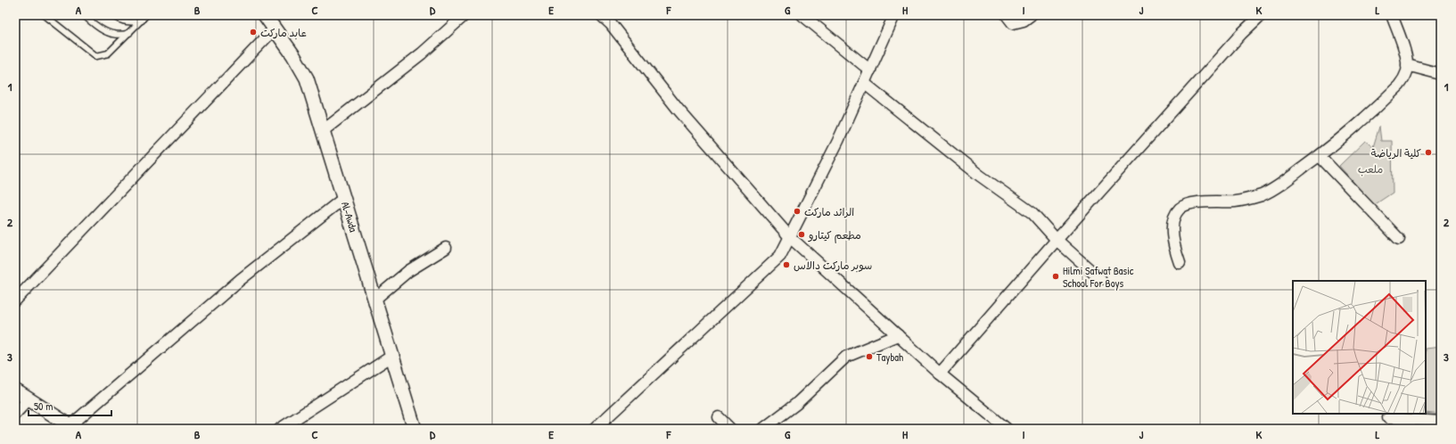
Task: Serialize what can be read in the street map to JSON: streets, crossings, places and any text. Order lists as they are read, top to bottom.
{
  "streets": {
    "street": ["Al-Awda"]
  },
  "parks": ["ملعب"],
  "places": [
    "عابد ماركت",
    "كلية الرياضة",
    "الرائد ماركت",
    "مطعم كيتارو",
    "سوبر ماركت دالاس",
    "Hilmi Safwat Basic School For Boys",
    "Taybah"
  ],
  "scale_bar": "50 m",
  "grid": {
    "columns": [
      "A",
      "B",
      "C",
      "D",
      "E",
      "F",
      "G",
      "H",
      "I",
      "J",
      "K",
      "L"
    ],
    "rows": ["1", "2", "3"]
  }
}
